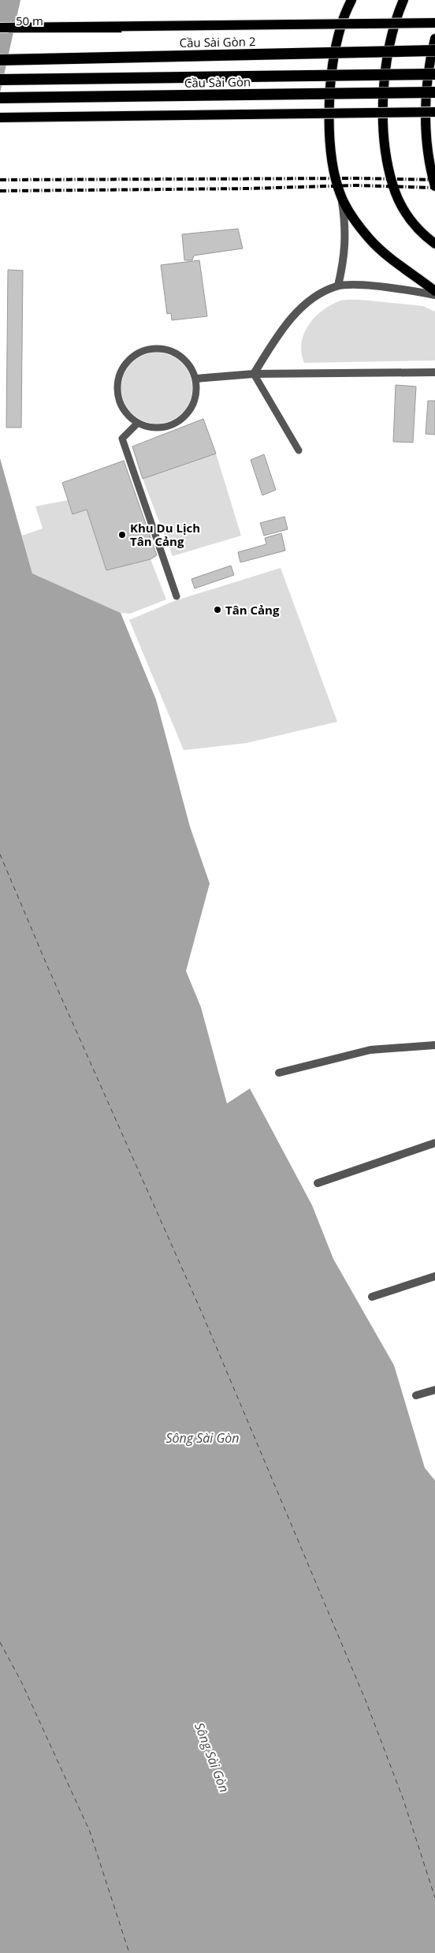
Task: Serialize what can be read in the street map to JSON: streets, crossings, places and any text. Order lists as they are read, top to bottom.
{
  "streets": {
    "highway": ["Cầu Sài Gòn 2", "Cầu Sài Gòn"]
  },
  "water": ["Sông Sài Gòn"],
  "places": ["Khu Du Lịch Tân Cảng", "Tân Cảng"],
  "scale_bar": "50 m"
}
